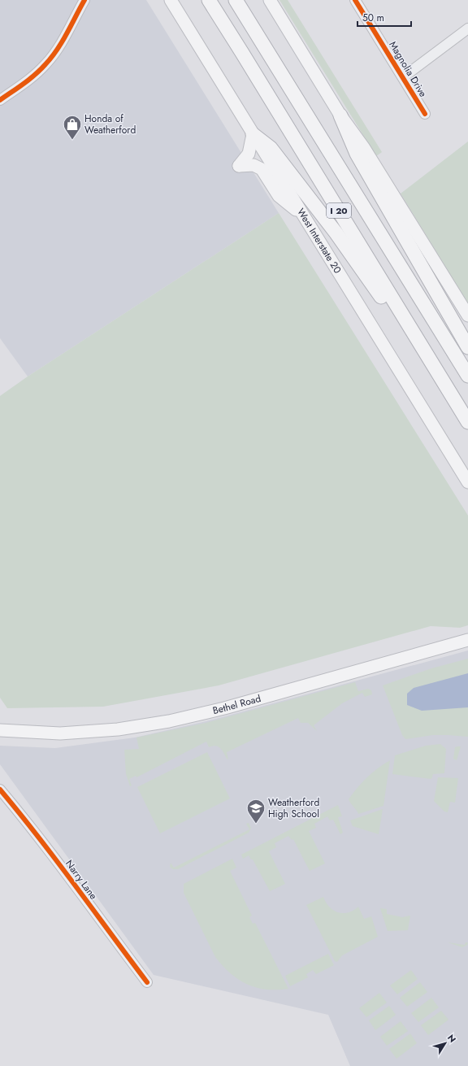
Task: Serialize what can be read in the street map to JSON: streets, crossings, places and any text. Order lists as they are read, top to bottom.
{
  "streets": {
    "highway": ["I 20"],
    "main road": ["West Interstate 20", "Bethel Road"],
    "street": ["Magnolia Drive", "Narry Lane"]
  },
  "places": {
    "shop": ["Honda of Weatherford"],
    "school or university": ["Weatherford High School"]
  },
  "scale_bar": "50 m",
  "north": "top right"
}
